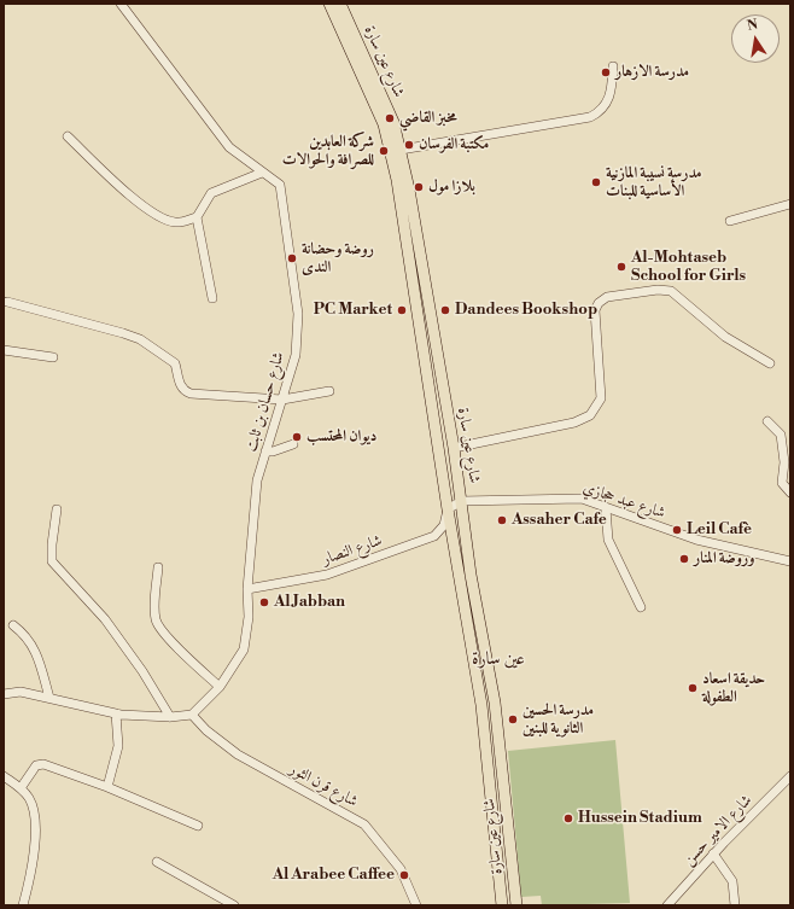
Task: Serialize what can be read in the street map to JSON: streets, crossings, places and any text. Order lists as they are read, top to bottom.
{
  "streets": {
    "main road": ["شارع عين سارة"],
    "street": [
      "شارع حسان بن ثابت",
      "شارع عبد حجازي",
      "شارع النصار",
      "شارع قرن الثور",
      "شارع الامير حسن"
    ]
  },
  "crossings": [
    ["شارع عين سارة", "شارع عبد حجازي"],
    ["شارع عين سارة", "شارع النصار"],
    ["شارع حسان بن ثابت", "شارع النصار"],
    ["شارع حسان بن ثابت", "شارع قرن الثور"]
  ],
  "districts": ["عين سارة"],
  "places": [
    "مدرسة الازهار",
    "مخبز القاضي",
    "مكتبة الفرسان",
    "شركة العابدين للصرافة والحوالات",
    "مدرسة نسيبة المازنية الأساسية للبنات",
    "بلازا مول",
    "روضة وحضانة الندى",
    "Al-Mohtaseb School for Girls",
    "PC Market",
    "Dandees Bookshop",
    "ديوان المحتسب",
    "Assaher Cafe",
    "Leil Cafè",
    "وروضة المنار",
    "Al Jabban",
    "حديقة اسعاد الطفولة",
    "مدرسة الحسين الثانوية للبنين",
    "Hussein Stadium",
    "Al Arabee Caffee"
  ],
  "north": "top"
}
